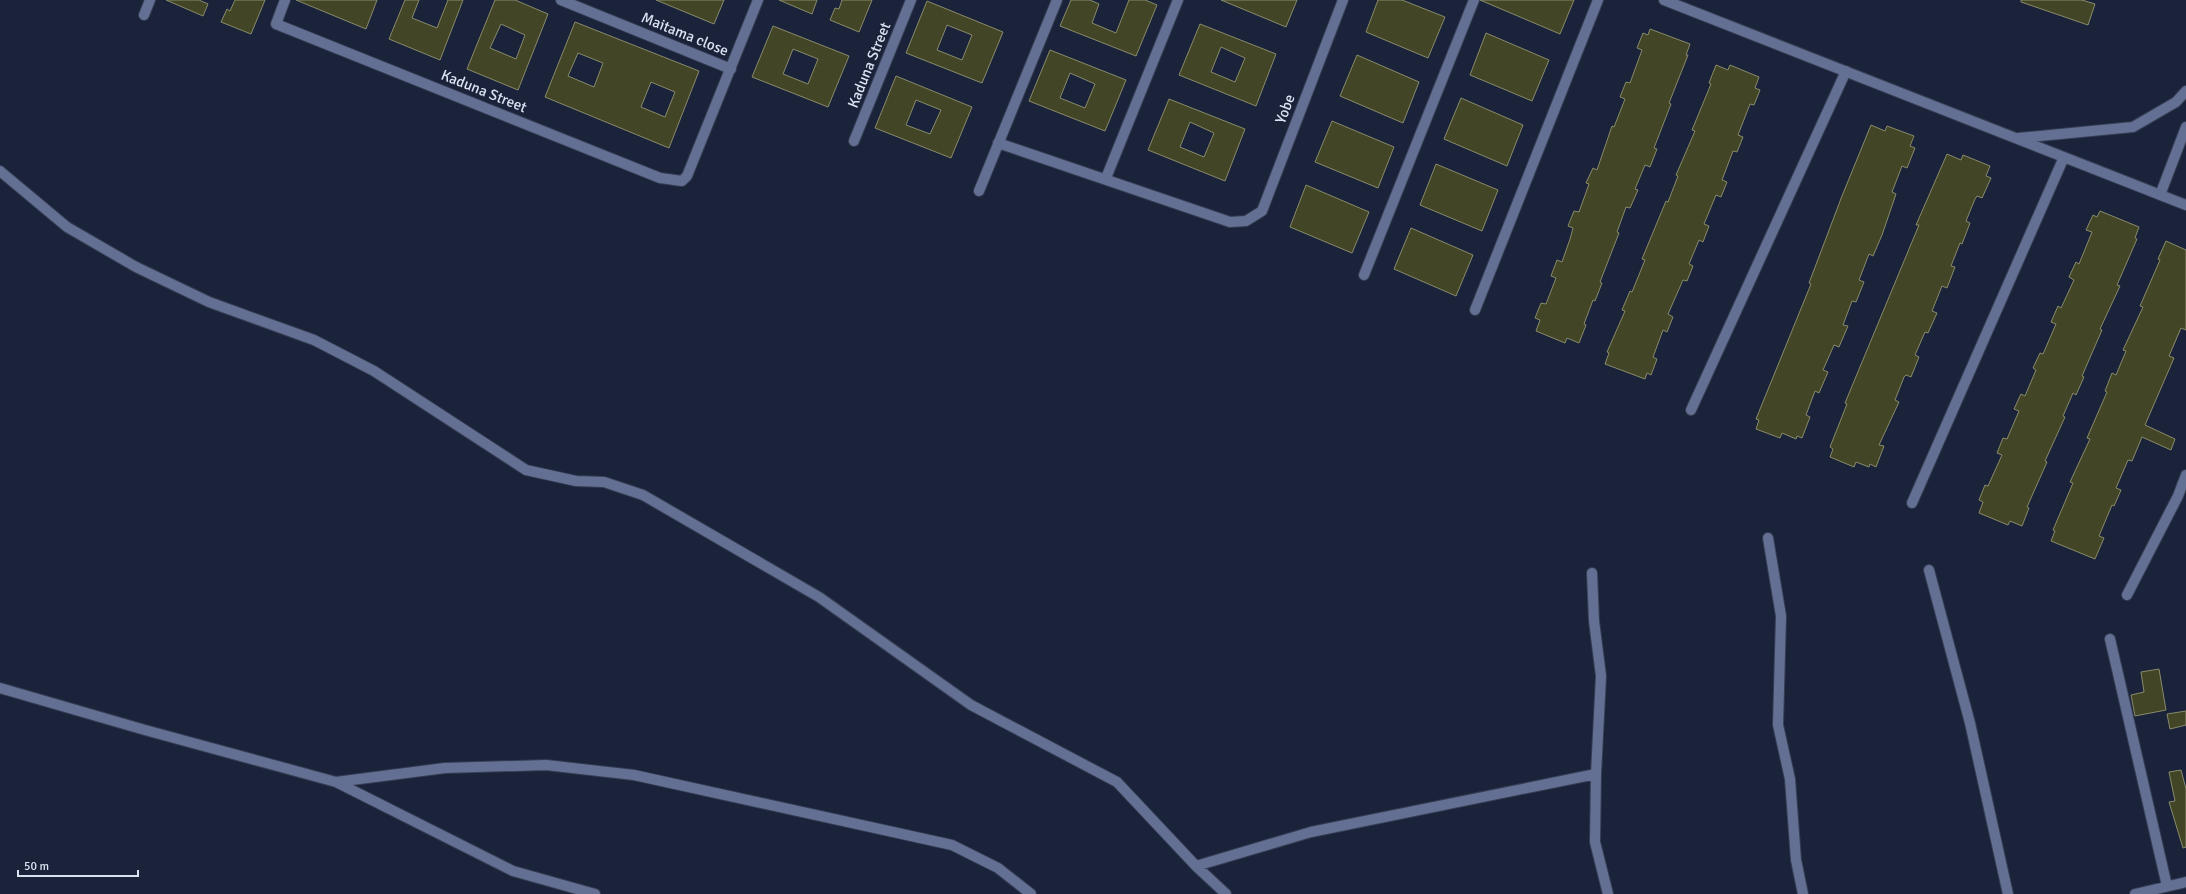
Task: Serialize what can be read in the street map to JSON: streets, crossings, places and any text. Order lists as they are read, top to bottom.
{
  "streets": {
    "street": ["Maitama close", "Kaduna Street", "Yobe"]
  },
  "crossings": [
    ["Maitama close", "Kaduna Street"]
  ],
  "scale_bar": "50 m"
}
